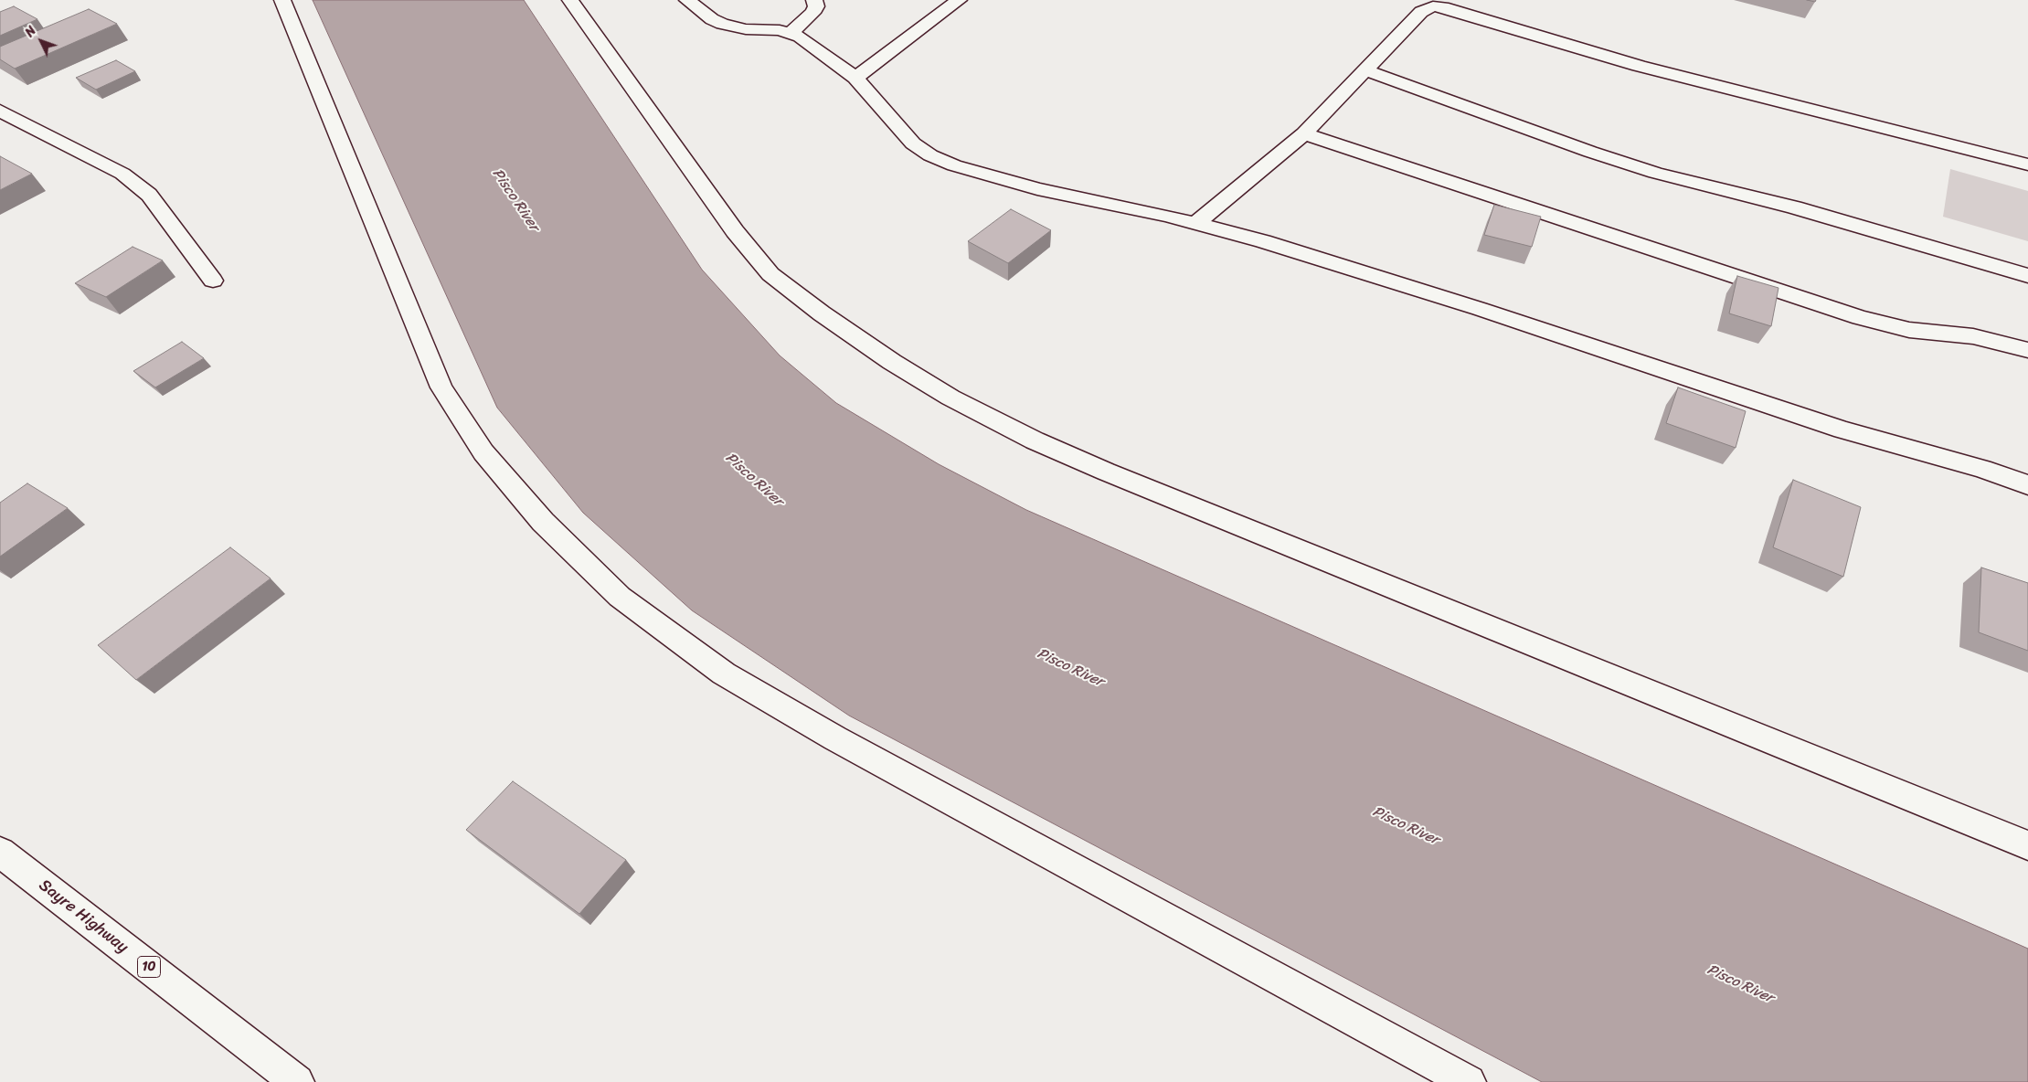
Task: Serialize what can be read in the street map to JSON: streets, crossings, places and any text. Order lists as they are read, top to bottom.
{
  "streets": {
    "main road": ["Sayre Highway", "10"]
  },
  "water": ["Pisco River"],
  "north": "top left"
}
